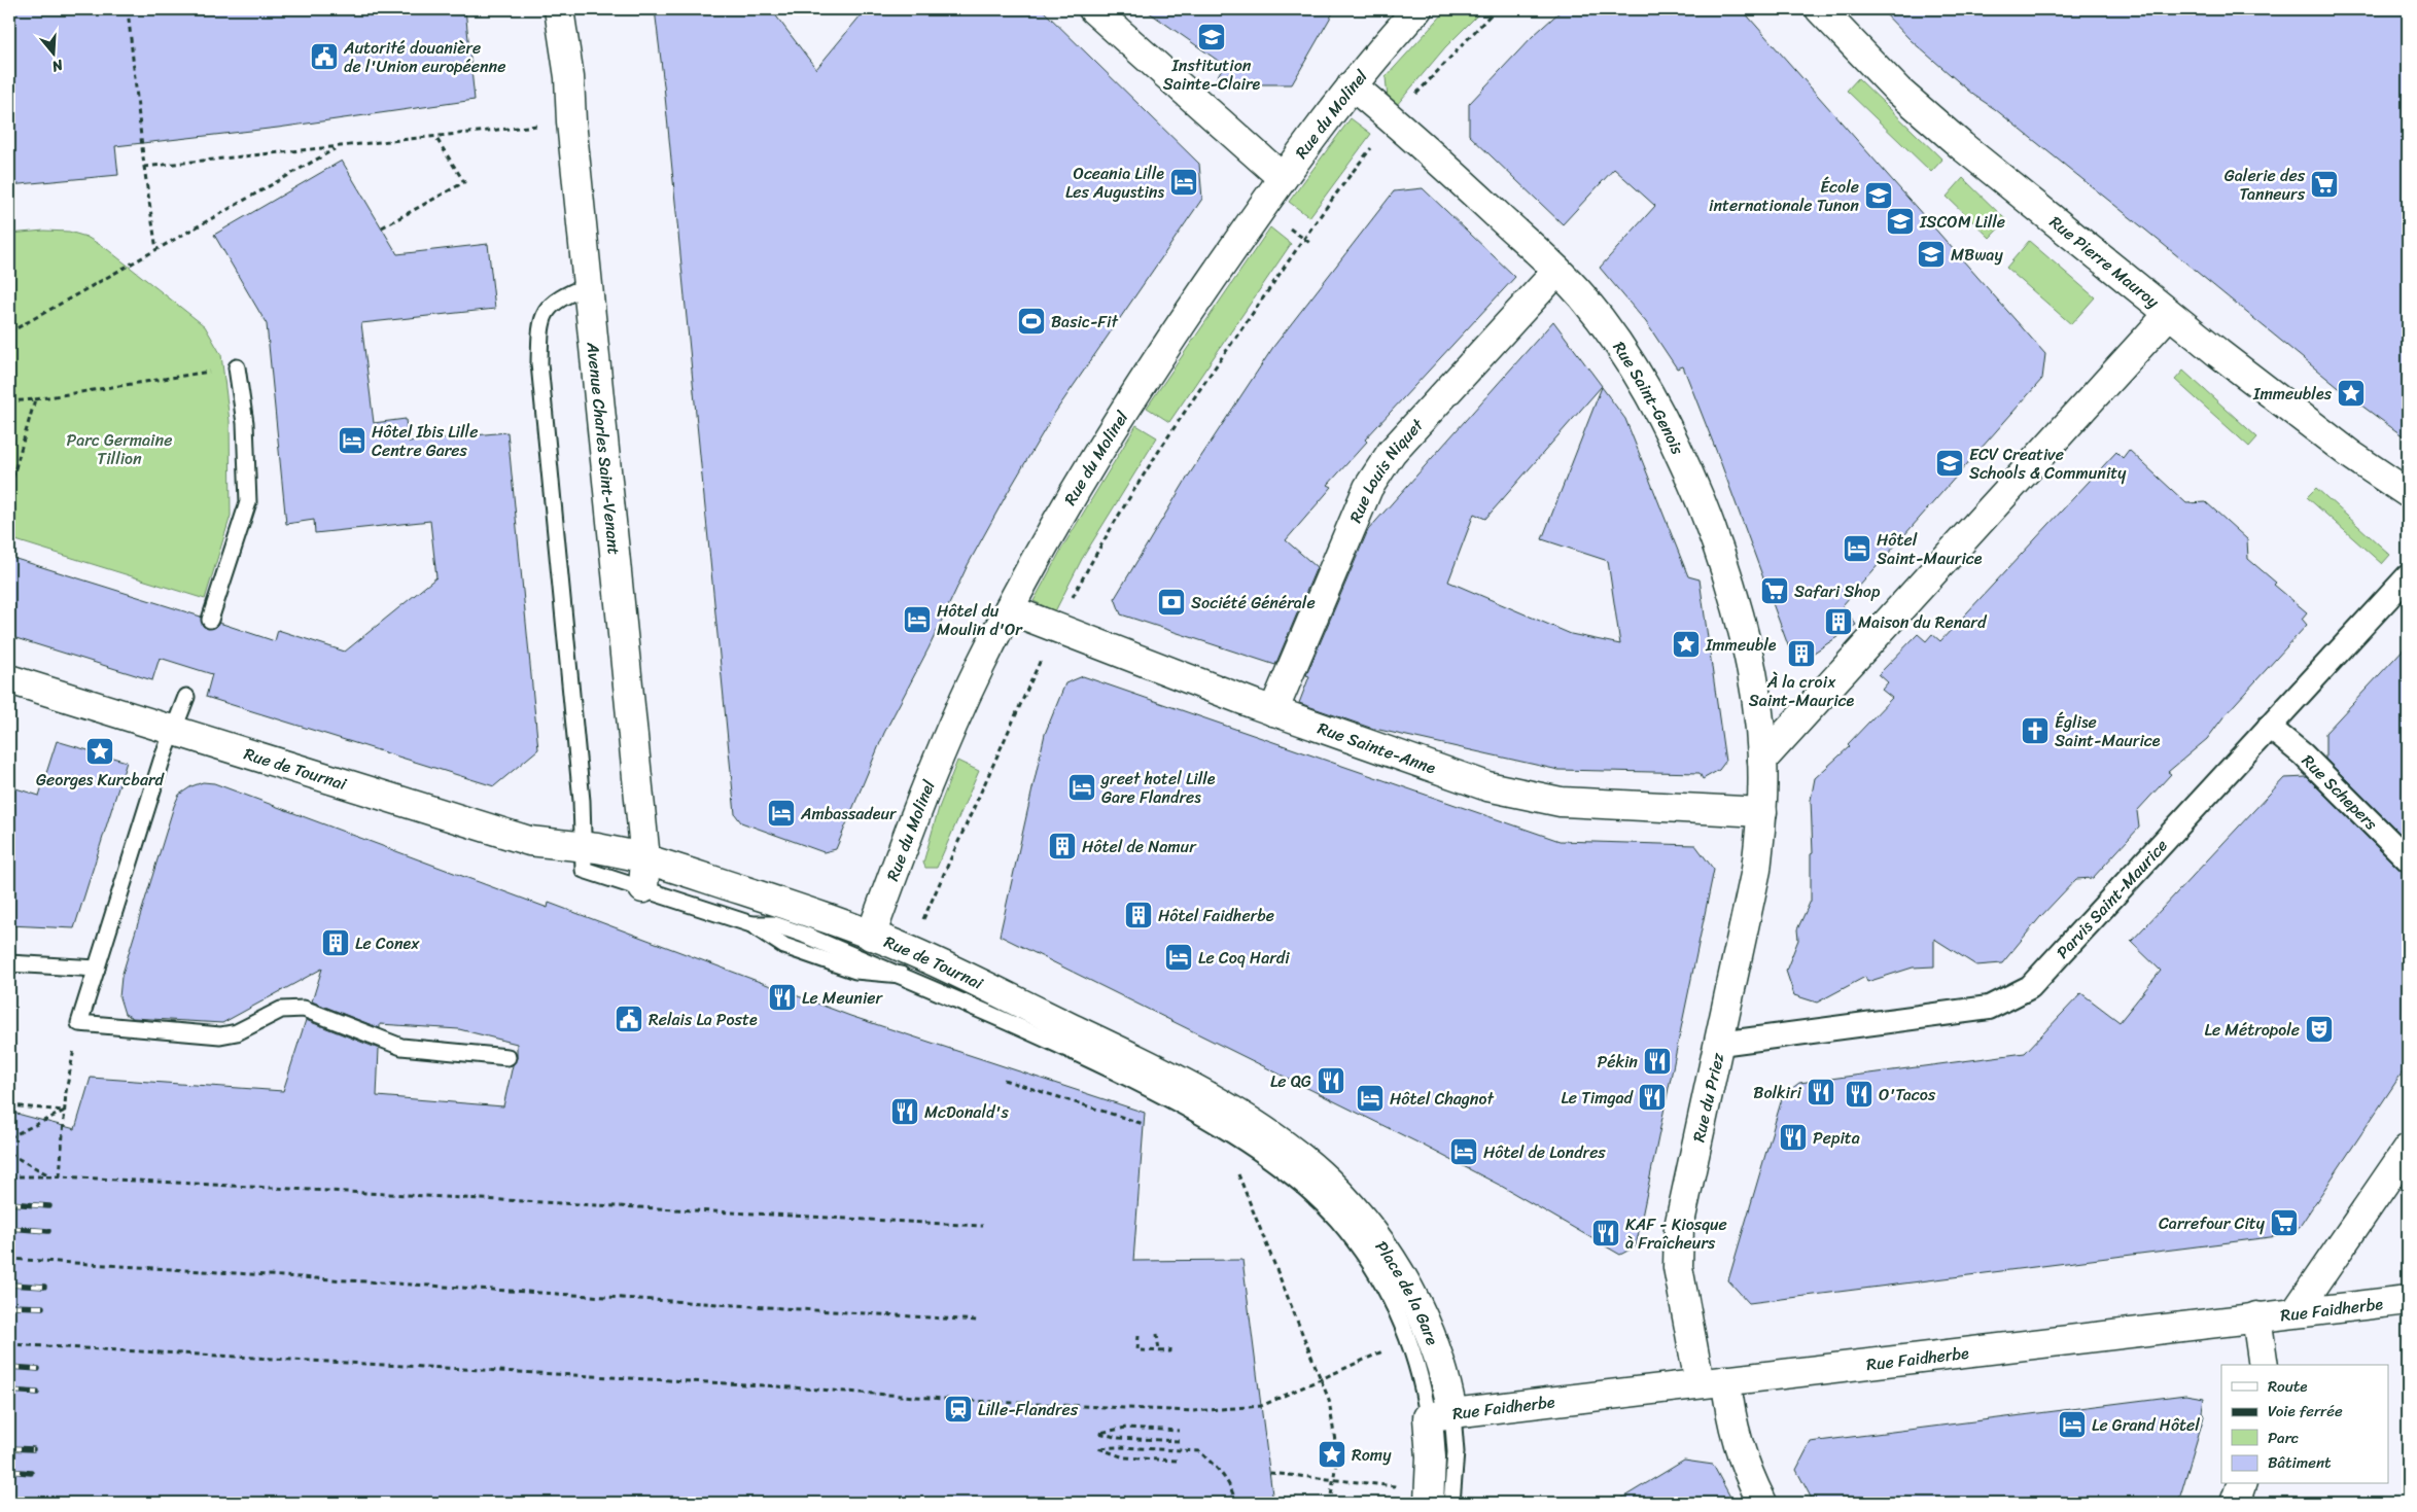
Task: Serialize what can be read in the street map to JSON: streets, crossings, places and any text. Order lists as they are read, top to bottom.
{
  "streets": {
    "street": [
      "Rue du Molinel",
      "Rue Pierre Mauroy",
      "Rue Saint-Genois",
      "Avenue Charles Saint-Venant",
      "Rue Louis Niquet",
      "Rue Sainte-Anne",
      "Rue de Tournai",
      "Rue Schepers",
      "Parvis Saint-Maurice",
      "Rue du Priez",
      "Place de la Gare",
      "Rue Faidherbe"
    ]
  },
  "crossings": [
    ["Rue du Molinel", "Rue Saint-Genois"],
    ["Rue du Molinel", "Rue Sainte-Anne"],
    ["Rue du Molinel", "Rue de Tournai"],
    ["Rue Saint-Genois", "Rue Louis Niquet"],
    ["Rue Saint-Genois", "Rue Sainte-Anne"],
    ["Rue Saint-Genois", "Rue du Priez"],
    ["Avenue Charles Saint-Venant", "Rue de Tournai"],
    ["Rue Louis Niquet", "Rue Sainte-Anne"],
    ["Rue Sainte-Anne", "Rue du Priez"],
    ["Rue de Tournai", "Place de la Gare"],
    ["Rue Schepers", "Parvis Saint-Maurice"],
    ["Parvis Saint-Maurice", "Rue du Priez"],
    ["Rue du Priez", "Rue Faidherbe"],
    ["Place de la Gare", "Rue Faidherbe"]
  ],
  "parks": ["Parc Germaine Tillion"],
  "places": {
    "school or university": [
      "Institution Sainte-Claire",
      "École internationale Tunon",
      "ISCOM Lille",
      "MBway",
      "ECV Creative Schools & Community"
    ],
    "public building": ["Autorité douanière de l'Union européenne", "Relais La Poste"],
    "hotel": [
      "Oceania Lille Les Augustins",
      "Hôtel Ibis Lille Centre Gares",
      "Hôtel Saint-Maurice",
      "Hôtel du Moulin d'Or",
      "greet hotel Lille Gare Flandres",
      "Ambassadeur",
      "Le Coq Hardi",
      "Hôtel Chagnot",
      "Hôtel de Londres",
      "Le Grand Hôtel"
    ],
    "supermarket": ["Galerie des Tanneurs", "Safari Shop", "Carrefour City"],
    "sports": ["Basic-Fit"],
    "place": [
      "Immeubles",
      "Immeuble",
      "Georges Kurcbard",
      "Romy"
    ],
    "bank": ["Société Générale"],
    "building": [
      "Maison du Renard",
      "À la croix Saint-Maurice",
      "Hôtel de Namur",
      "Hôtel Faidherbe",
      "Le Conex"
    ],
    "church": ["Église Saint-Maurice"],
    "restaurant": [
      "Le Meunier",
      "Pékin",
      "Le QG",
      "Bolkiri",
      "O'Tacos",
      "Le Timgad",
      "McDonald's",
      "Pepita",
      "KAF - Kiosque à Fraîcheurs"
    ],
    "theatre": ["Le Métropole"],
    "station": ["Lille-Flandres"]
  },
  "legend": [
    "Route",
    "Voie ferrée",
    "Parc",
    "Bâtiment"
  ],
  "north": "bottom"
}
